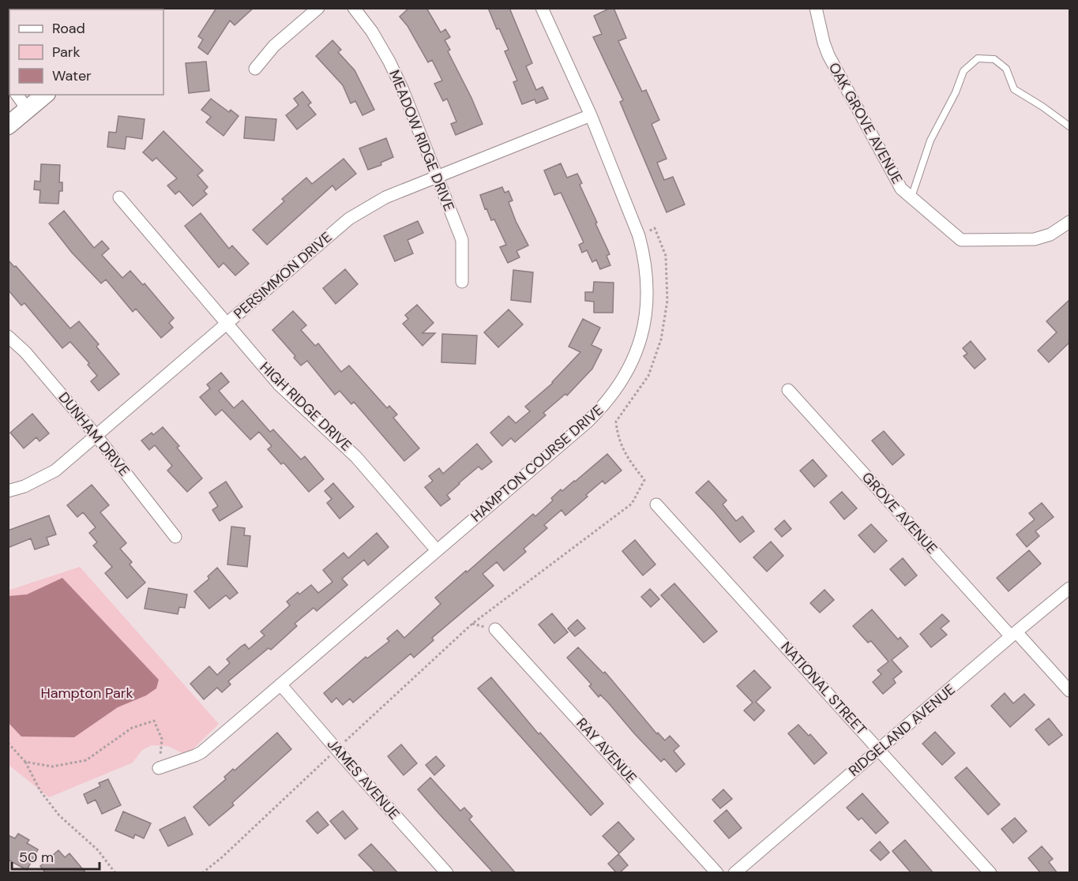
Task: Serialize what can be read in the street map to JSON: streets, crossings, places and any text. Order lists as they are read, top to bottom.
{
  "streets": {
    "street": [
      "OAK GROVE AVENUE",
      "MEADOW RIDGE DRIVE",
      "PERSIMMON DRIVE",
      "HIGH RIDGE DRIVE",
      "DUNHAM DRIVE",
      "HAMPTON COURSE DRIVE",
      "GROVE AVENUE",
      "NATIONAL STREET",
      "RIDGELAND AVENUE",
      "RAY AVENUE",
      "JAMES AVENUE"
    ]
  },
  "crossings": [
    ["MEADOW RIDGE DRIVE", "PERSIMMON DRIVE"],
    ["PERSIMMON DRIVE", "HIGH RIDGE DRIVE"],
    ["PERSIMMON DRIVE", "DUNHAM DRIVE"],
    ["PERSIMMON DRIVE", "HAMPTON COURSE DRIVE"],
    ["HIGH RIDGE DRIVE", "HAMPTON COURSE DRIVE"],
    ["HAMPTON COURSE DRIVE", "JAMES AVENUE"],
    ["GROVE AVENUE", "RIDGELAND AVENUE"],
    ["NATIONAL STREET", "RIDGELAND AVENUE"]
  ],
  "parks": ["Hampton Park"],
  "legend": ["Road", "Park", "Water"],
  "scale_bar": "50 m"
}
